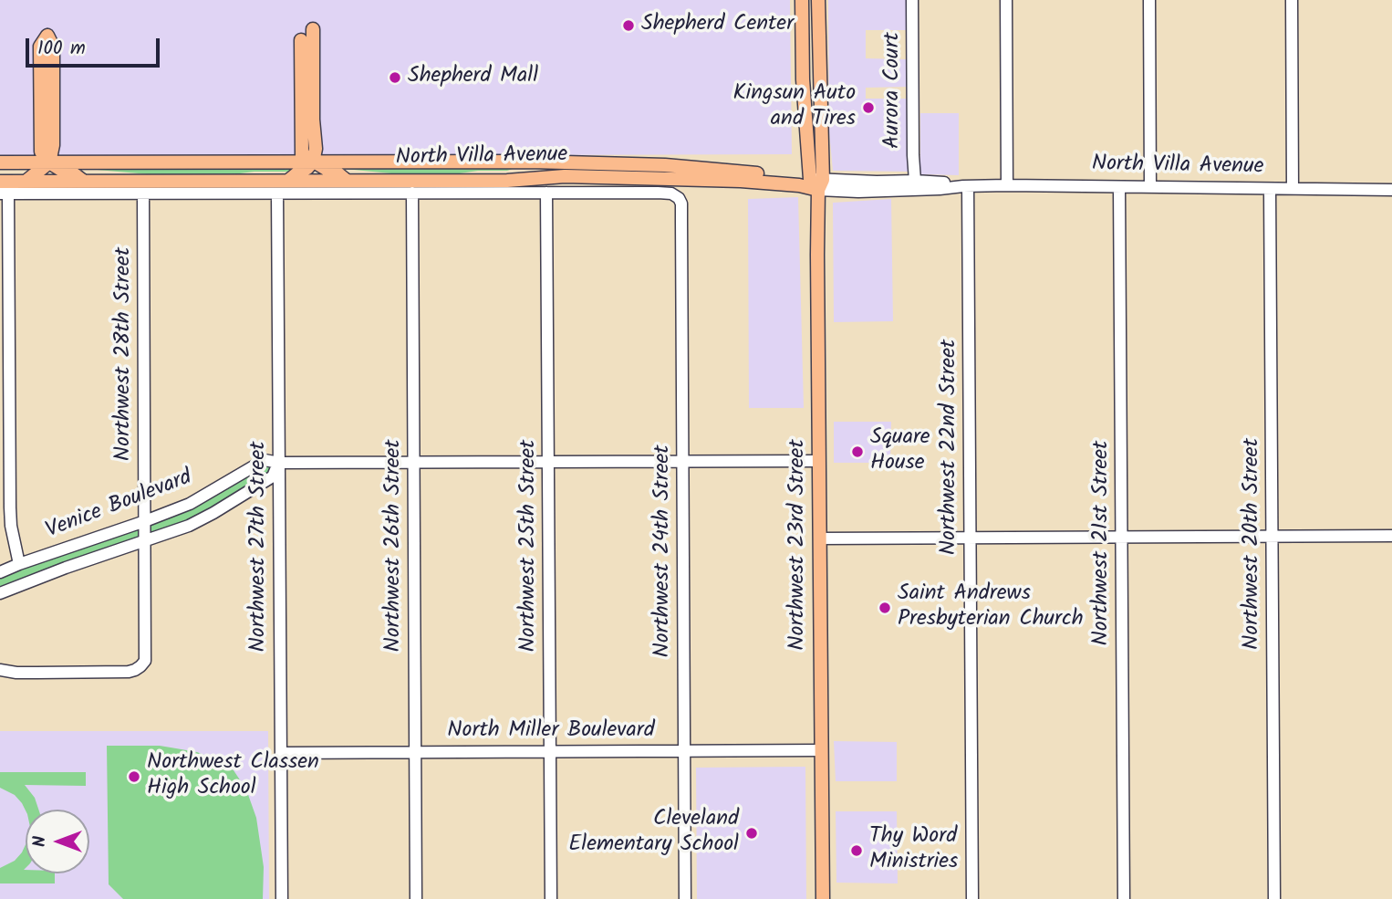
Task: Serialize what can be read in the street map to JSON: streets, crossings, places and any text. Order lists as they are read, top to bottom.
{
  "streets": {
    "main road": ["North Villa Avenue", "Northwest 23rd Street"],
    "street": [
      "Aurora Court",
      "Northwest 28th Street",
      "Northwest 22nd Street",
      "Venice Boulevard",
      "Northwest 21st Street",
      "Northwest 20th Street",
      "Northwest 26th Street",
      "Northwest 25th Street",
      "Northwest 27th Street",
      "Northwest 24th Street",
      "North Miller Boulevard"
    ]
  },
  "crossings": [
    ["Aurora Court", "North Villa Avenue"],
    ["North Villa Avenue", "Northwest 28th Street"],
    ["North Villa Avenue", "Northwest 22nd Street"],
    ["North Villa Avenue", "Northwest 21st Street"],
    ["North Villa Avenue", "Northwest 20th Street"],
    ["North Villa Avenue", "Northwest 23rd Street"],
    ["North Villa Avenue", "Northwest 26th Street"],
    ["North Villa Avenue", "Northwest 25th Street"],
    ["North Villa Avenue", "Northwest 27th Street"],
    ["North Villa Avenue", "Northwest 24th Street"],
    ["Northwest 28th Street", "Venice Boulevard"],
    ["Venice Boulevard", "Northwest 27th Street"],
    ["Northwest 23rd Street", "North Miller Boulevard"],
    ["Northwest 26th Street", "North Miller Boulevard"],
    ["Northwest 25th Street", "North Miller Boulevard"],
    ["Northwest 27th Street", "North Miller Boulevard"],
    ["Northwest 24th Street", "North Miller Boulevard"]
  ],
  "places": [
    "Shepherd Center",
    "Shepherd Mall",
    "Kingsun Auto and Tires",
    "Square House",
    "Saint Andrews Presbyterian Church",
    "Northwest Classen High School",
    "Cleveland Elementary School",
    "Thy Word Ministries"
  ],
  "scale_bar": "100 m",
  "north": "left"
}
